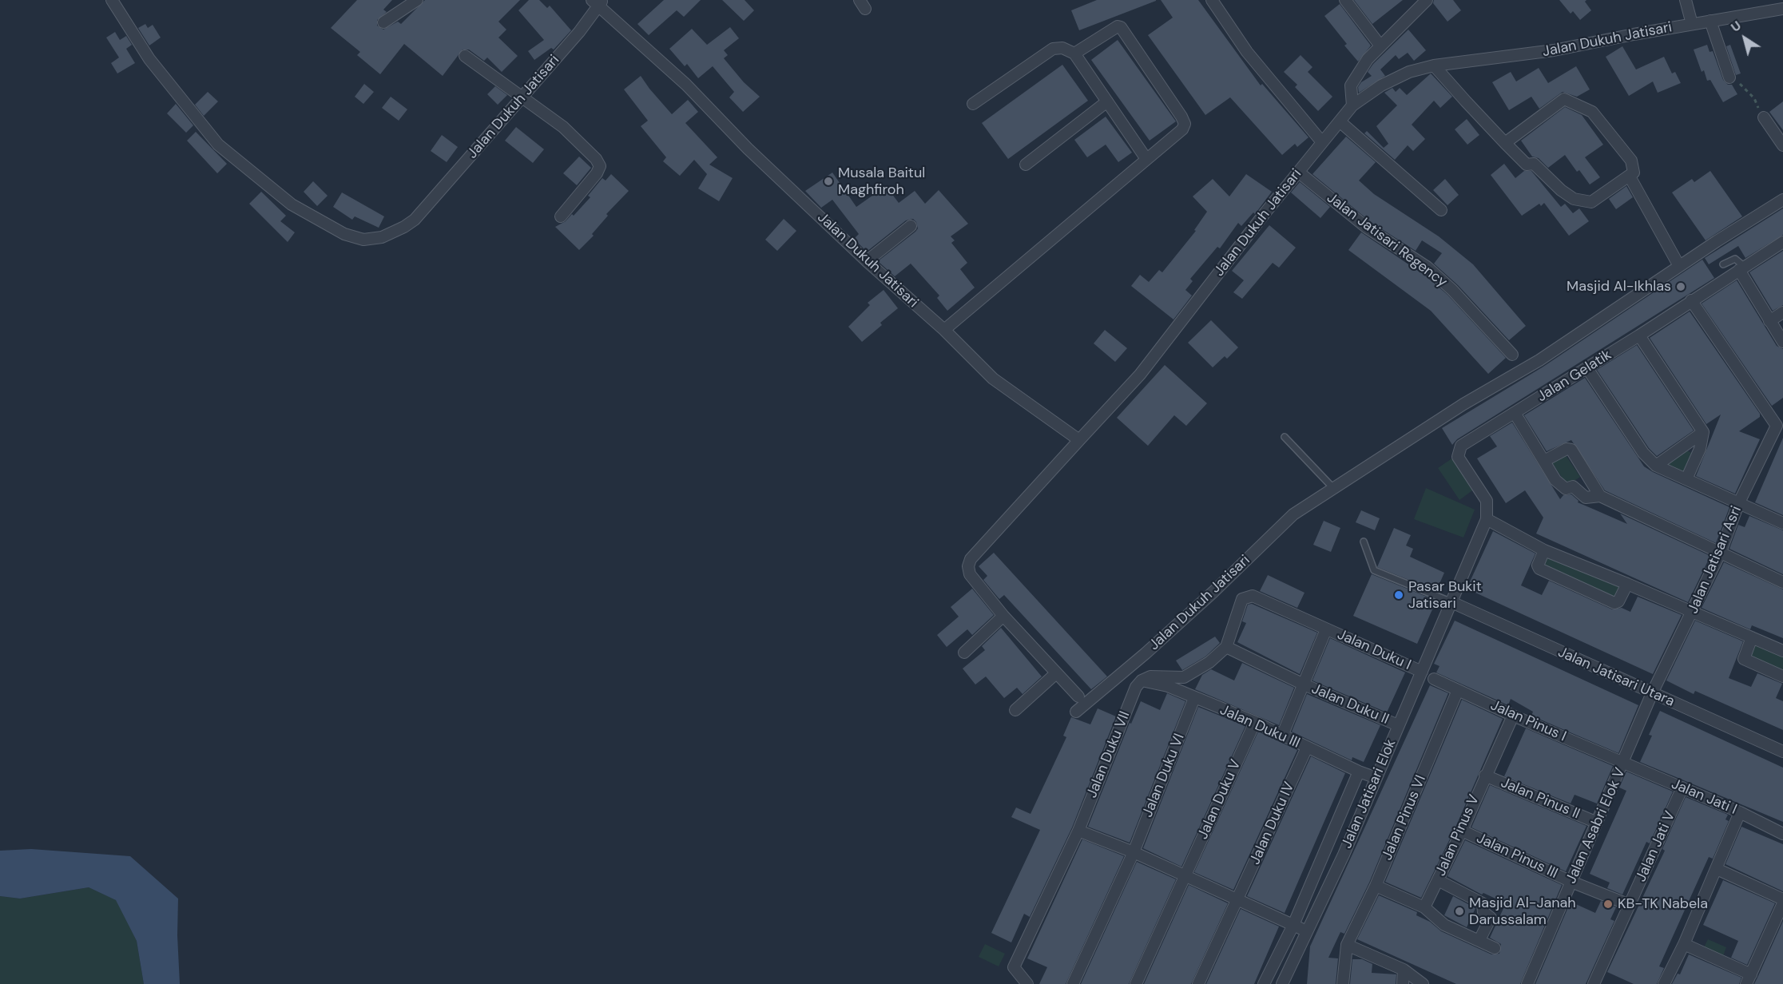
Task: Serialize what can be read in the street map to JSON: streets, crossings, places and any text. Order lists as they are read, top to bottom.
{
  "streets": {
    "street": [
      "Jalan Dukuh Jatisari",
      "Jalan Jatisari Regency",
      "Jalan Gelatik",
      "Jalan Jatisari Asri",
      "Jalan Duku I",
      "Jalan Jatisari Utara",
      "Jalan Duku II",
      "Jalan Pinus I",
      "Jalan Duku III",
      "Jalan Duku VII",
      "Jalan Duku VI",
      "Jalan Jatisari Elok",
      "Jalan Jati I",
      "Jalan Pinus II",
      "Jalan Duku V",
      "Jalan Pinus VI",
      "Jalan Duku IV",
      "Jalan Asabri Elok V",
      "Jalan Pinus V",
      "Jalan Jati V",
      "Jalan Pinus III"
    ]
  },
  "crossings": [
    ["Jalan Dukuh Jatisari", "Jalan Jatisari Regency"],
    ["Jalan Gelatik", "Jalan Jatisari Elok"],
    ["Jalan Jatisari Asri", "Jalan Jatisari Utara"],
    ["Jalan Jatisari Asri", "Jalan Asabri Elok V"],
    ["Jalan Duku I", "Jalan Duku II"],
    ["Jalan Duku I", "Jalan Jatisari Elok"],
    ["Jalan Jatisari Utara", "Jalan Jatisari Elok"],
    ["Jalan Jatisari Utara", "Jalan Asabri Elok V"],
    ["Jalan Duku II", "Jalan Duku III"],
    ["Jalan Duku II", "Jalan Jatisari Elok"],
    ["Jalan Pinus I", "Jalan Jati I"],
    ["Jalan Pinus I", "Jalan Pinus VI"],
    ["Jalan Pinus I", "Jalan Asabri Elok V"],
    ["Jalan Pinus I", "Jalan Pinus V"],
    ["Jalan Duku III", "Jalan Duku VII"],
    ["Jalan Duku III", "Jalan Duku VI"],
    ["Jalan Duku III", "Jalan Jatisari Elok"],
    ["Jalan Duku III", "Jalan Duku V"],
    ["Jalan Duku III", "Jalan Duku IV"],
    ["Jalan Jati I", "Jalan Asabri Elok V"],
    ["Jalan Jati I", "Jalan Jati V"],
    ["Jalan Pinus II", "Jalan Asabri Elok V"],
    ["Jalan Pinus II", "Jalan Pinus V"],
    ["Jalan Asabri Elok V", "Jalan Pinus III"],
    ["Jalan Pinus V", "Jalan Pinus III"]
  ],
  "places": [
    "Musala Baitul Maghfiroh",
    "Masjid Al-Ikhlas",
    "Pasar Bukit Jatisari",
    "KB-TK Nabela",
    "Masjid Al-Janah Darussalam"
  ],
  "north": "top left"
}
